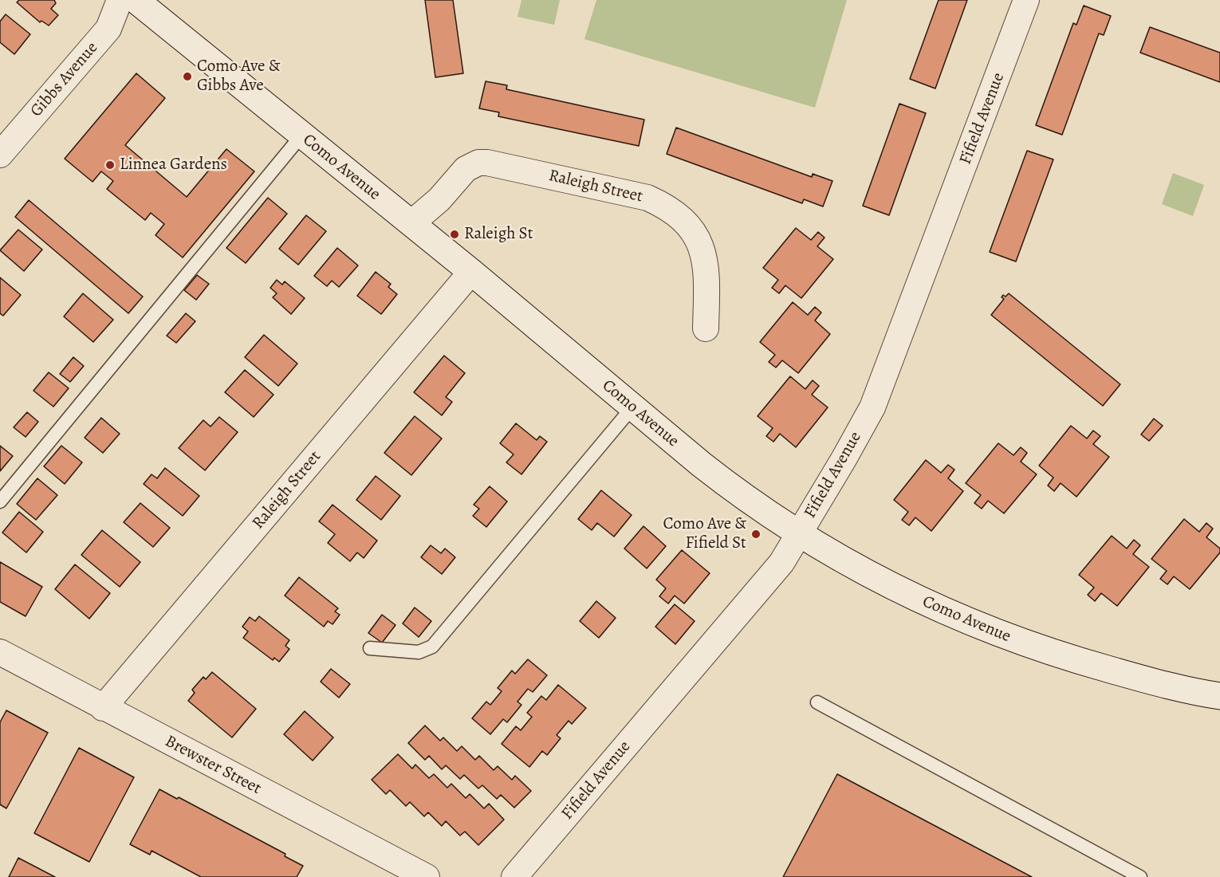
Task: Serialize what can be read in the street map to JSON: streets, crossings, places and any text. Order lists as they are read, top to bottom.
{
  "streets": {
    "main road": ["Como Avenue"],
    "street": [
      "Gibbs Avenue",
      "Fifield Avenue",
      "Raleigh Street",
      "Brewster Street"
    ]
  },
  "crossings": [
    ["Fifield Avenue", "Como Avenue"],
    ["Como Avenue", "Raleigh Street"],
    ["Raleigh Street", "Brewster Street"]
  ],
  "places": [
    "Como Ave & Gibbs Ave",
    "Linnea Gardens",
    "Raleigh St",
    "Como Ave & Fifield St"
  ]
}
